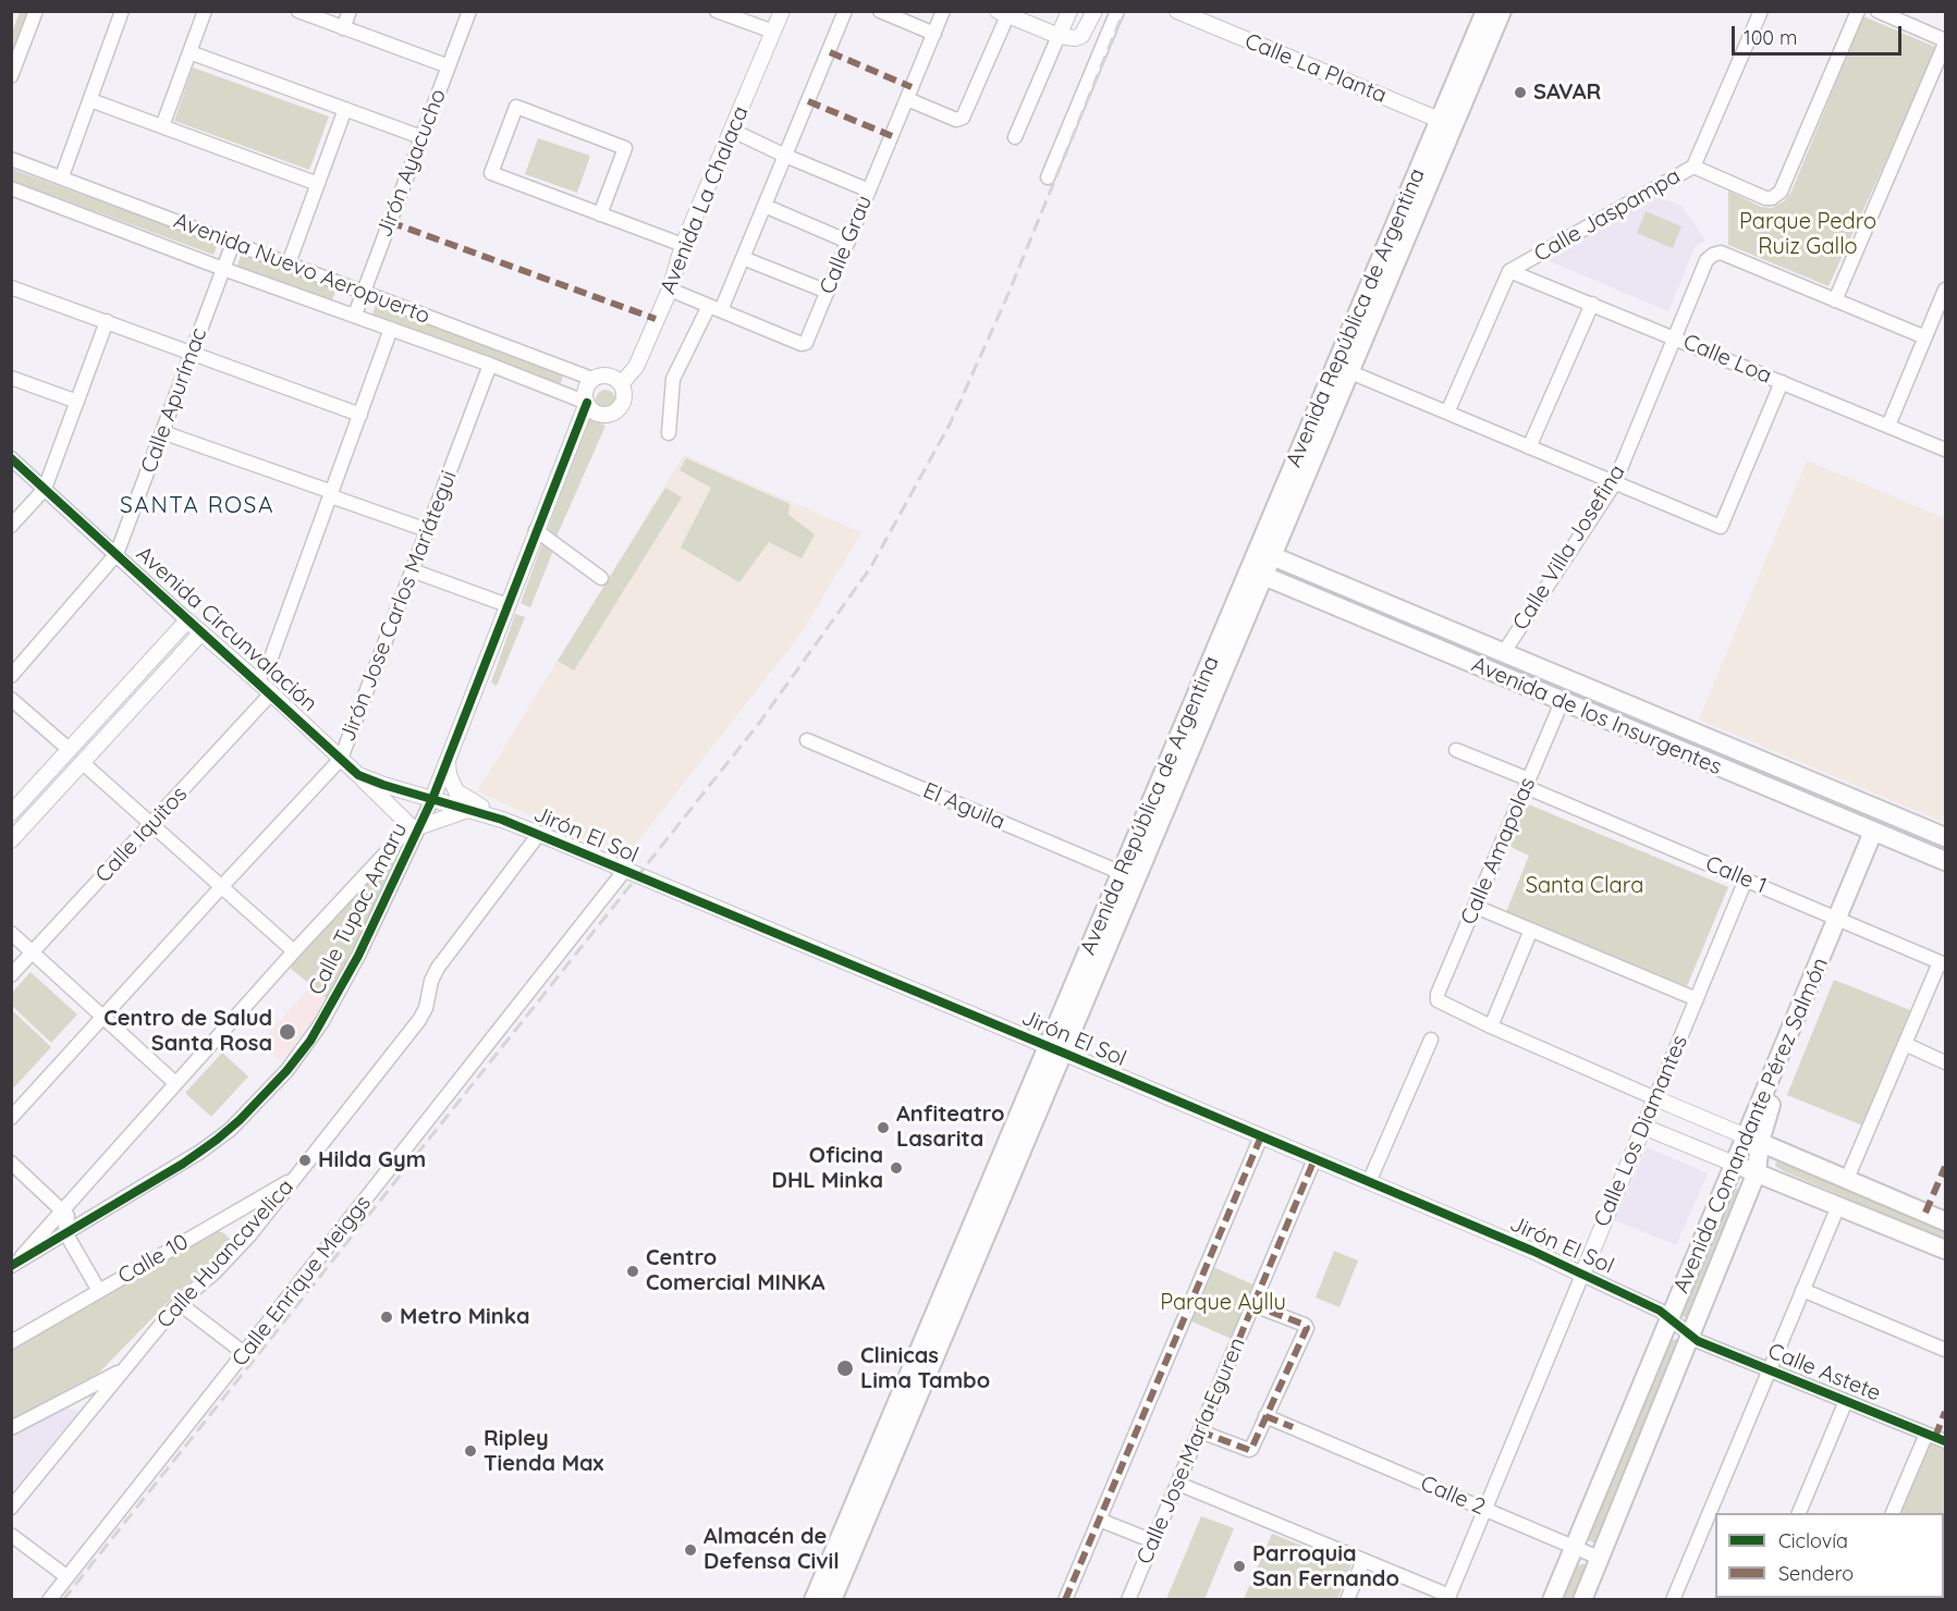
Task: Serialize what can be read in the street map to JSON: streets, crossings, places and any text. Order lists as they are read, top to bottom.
{
  "streets": {
    "main road": ["Avenida República de Argentina", "Avenida de los Insurgentes", "Avenida Comandante Pérez Salmón"],
    "street": [
      "Calle La Planta",
      "Jirón Ayacucho",
      "Avenida La Chalaca",
      "Calle Jaspampa",
      "Calle Grau",
      "Avenida Nuevo Aeropuerto",
      "Calle Loa",
      "Calle Apurímac",
      "Calle Villa Josefina",
      "Jirón Jose Carlos Mariátegui",
      "Avenida Circunvalación",
      "El Aguila",
      "Calle Iquitos",
      "Jirón El Sol",
      "Calle Amapolas",
      "Calle 1",
      "Calle Tupac Amaru",
      "Calle Los Diamantes",
      "Calle Huancavelica",
      "Calle 10",
      "Calle Enrique Meiggs",
      "Calle Astete",
      "Calle Jose María Eguren",
      "Calle 2"
    ]
  },
  "crossings": [
    ["Calle La Planta", "Avenida República de Argentina"],
    ["Jirón Ayacucho", "Avenida Nuevo Aeropuerto"],
    ["Avenida La Chalaca", "Calle Grau"],
    ["Avenida La Chalaca", "Avenida Nuevo Aeropuerto"],
    ["Avenida La Chalaca", "Calle Tupac Amaru"],
    ["Calle Jaspampa", "Calle Loa"],
    ["Avenida Nuevo Aeropuerto", "Calle Apurímac"],
    ["Avenida Nuevo Aeropuerto", "Jirón Jose Carlos Mariátegui"],
    ["Avenida Nuevo Aeropuerto", "Calle Tupac Amaru"],
    ["Avenida República de Argentina", "Avenida de los Insurgentes"],
    ["Avenida República de Argentina", "El Aguila"],
    ["Avenida República de Argentina", "Jirón El Sol"],
    ["Calle Loa", "Calle Villa Josefina"],
    ["Calle Apurímac", "Avenida Circunvalación"],
    ["Calle Villa Josefina", "Avenida de los Insurgentes"],
    ["Jirón Jose Carlos Mariátegui", "Avenida Circunvalación"],
    ["Avenida Circunvalación", "Calle Iquitos"],
    ["Avenida Circunvalación", "Jirón El Sol"],
    ["Avenida Circunvalación", "Calle Tupac Amaru"],
    ["Avenida de los Insurgentes", "Calle Amapolas"],
    ["Avenida de los Insurgentes", "Avenida Comandante Pérez Salmón"],
    ["Jirón El Sol", "Calle Tupac Amaru"],
    ["Jirón El Sol", "Avenida Comandante Pérez Salmón"],
    ["Jirón El Sol", "Calle Los Diamantes"],
    ["Jirón El Sol", "Calle Huancavelica"],
    ["Jirón El Sol", "Calle Enrique Meiggs"],
    ["Jirón El Sol", "Calle Astete"],
    ["Jirón El Sol", "Calle Jose María Eguren"],
    ["Calle Amapolas", "Calle 1"],
    ["Calle 1", "Avenida Comandante Pérez Salmón"],
    ["Calle 1", "Calle Los Diamantes"],
    ["Avenida Comandante Pérez Salmón", "Calle Astete"],
    ["Avenida Comandante Pérez Salmón", "Calle 2"],
    ["Calle Los Diamantes", "Calle 2"],
    ["Calle Huancavelica", "Calle 10"]
  ],
  "districts": ["SANTA ROSA"],
  "parks": ["Parque Pedro Ruiz Gallo", "Santa Clara", "Parque Ayllu"],
  "places": [
    "SAVAR",
    "Centro de Salud Santa Rosa",
    "Anfiteatro Lasarita",
    "Hilda Gym",
    "Oficina DHL Minka",
    "Centro Comercial MINKA",
    "Metro Minka",
    "Clinicas Lima Tambo",
    "Ripley Tienda Max",
    "Almacén de Defensa Civil",
    "Parroquia San Fernando"
  ],
  "legend": ["Ciclovía", "Sendero"],
  "scale_bar": "100 m"
}
